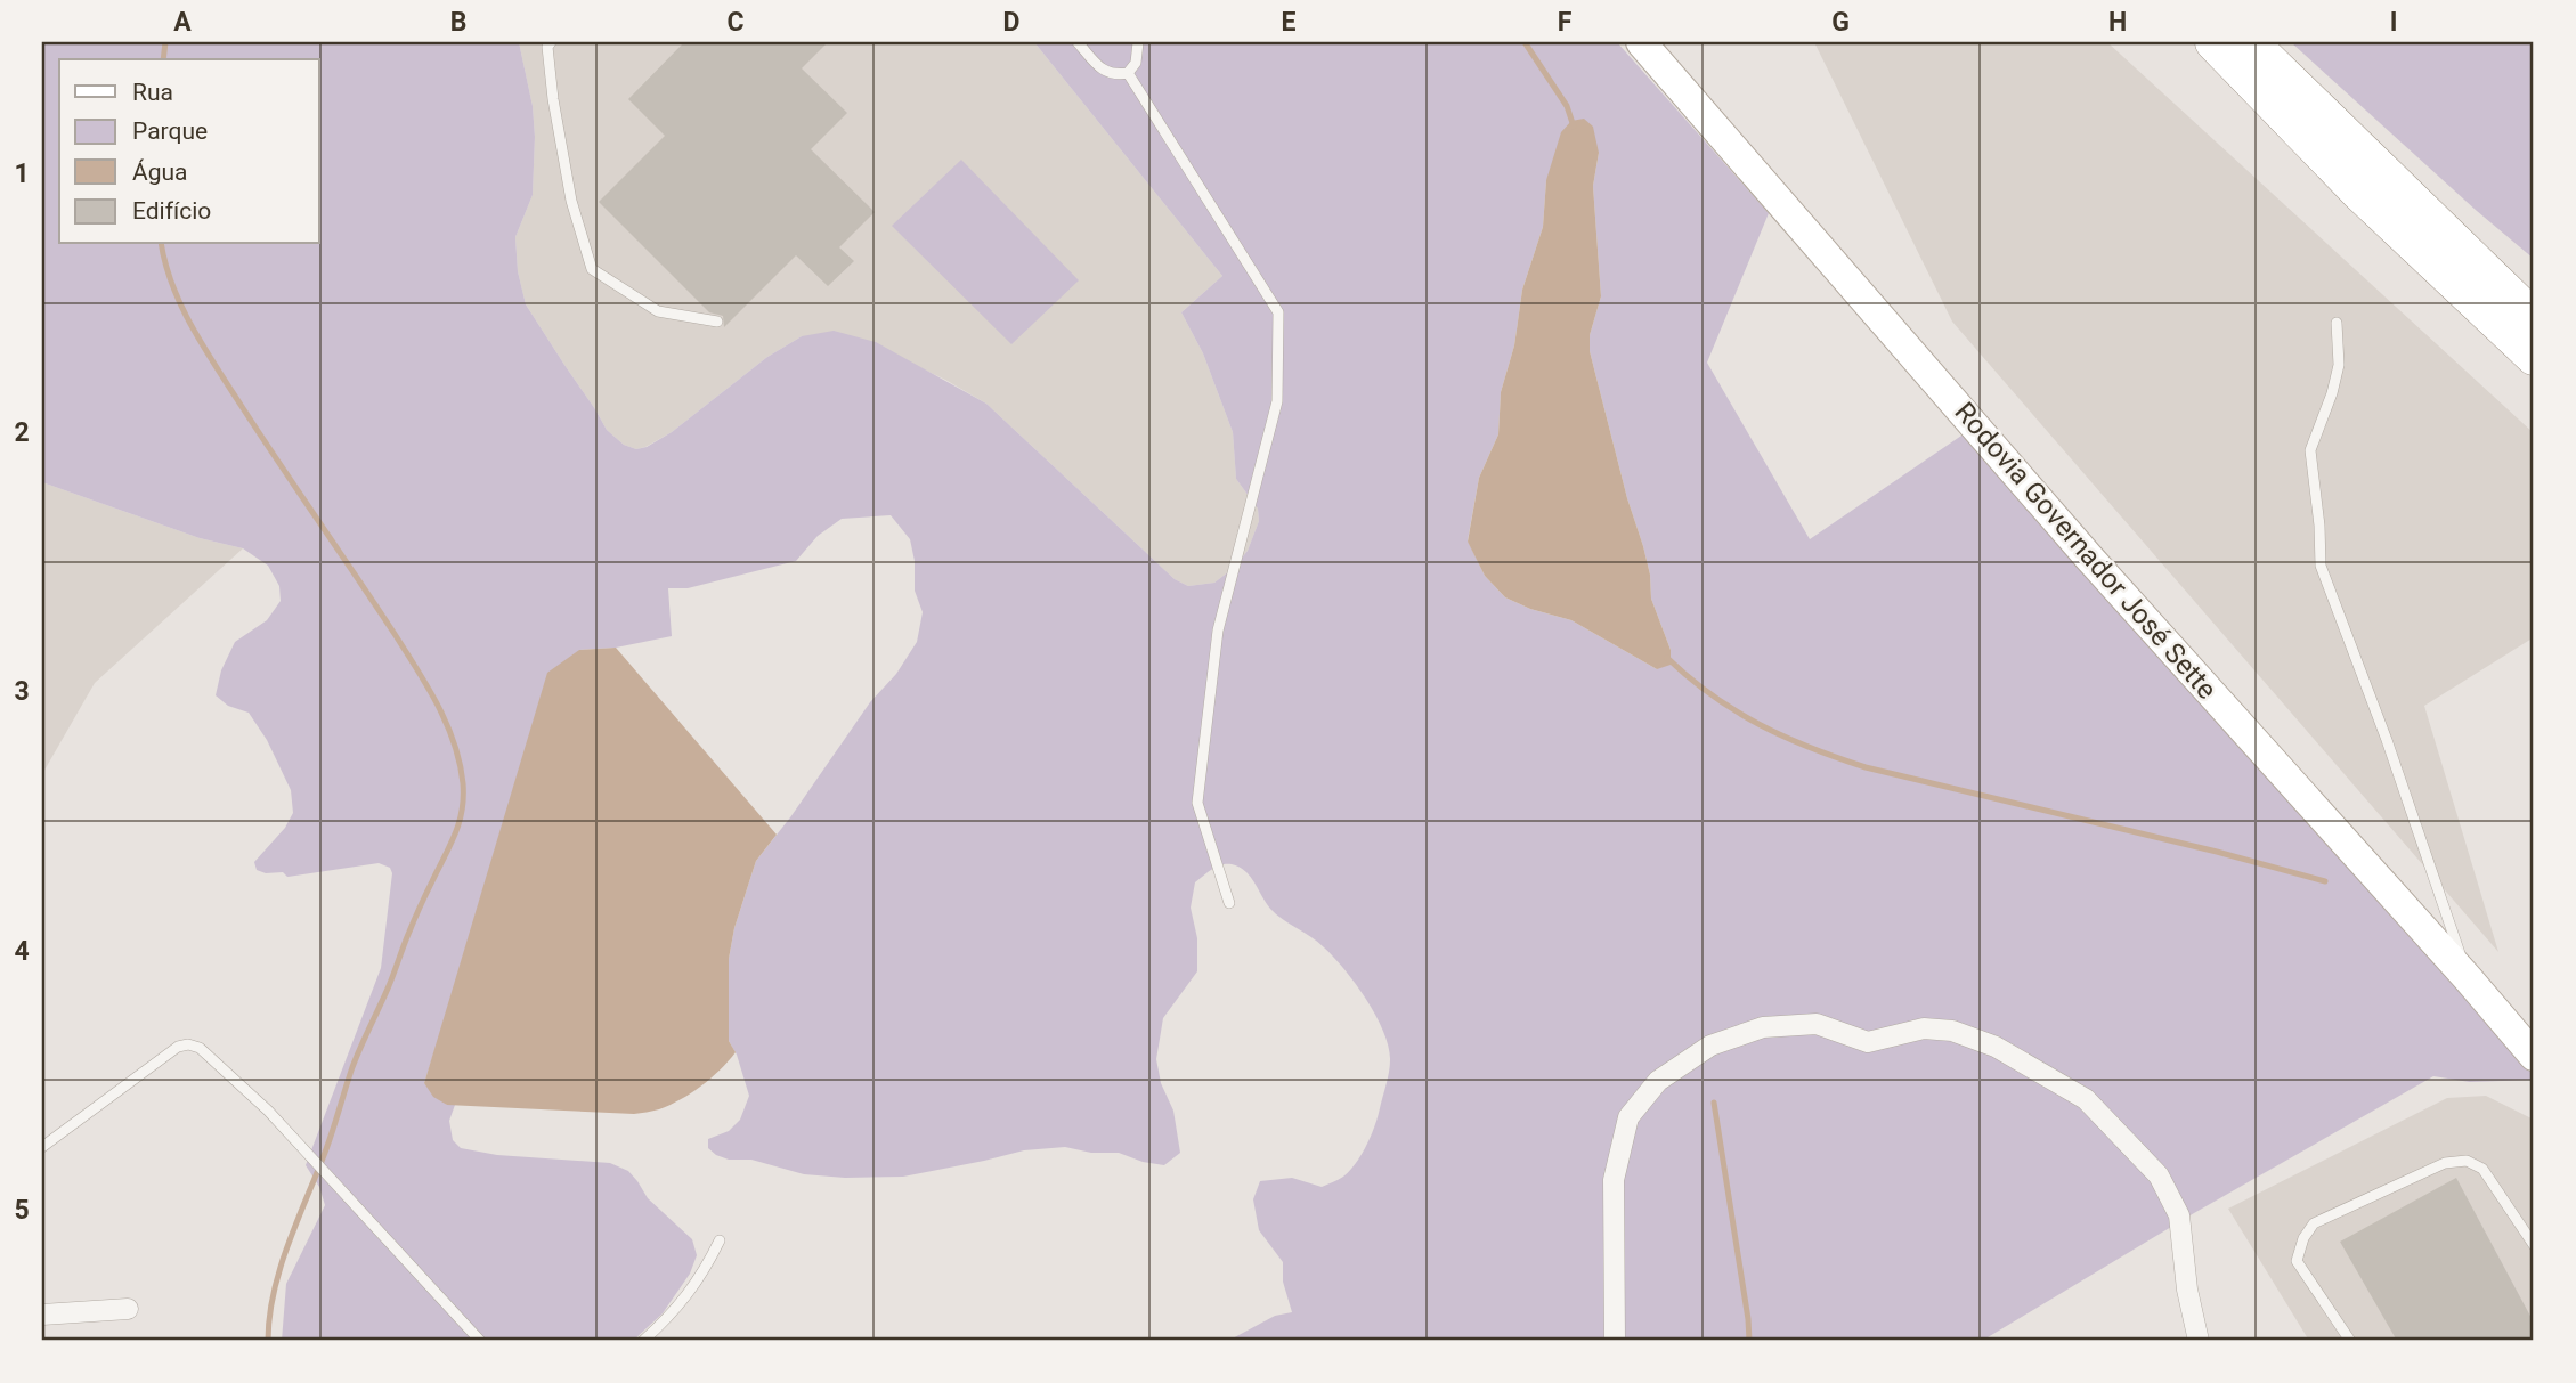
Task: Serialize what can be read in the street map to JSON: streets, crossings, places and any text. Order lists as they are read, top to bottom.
{
  "streets": {
    "main road": ["Rodovia Governador José Sette"]
  },
  "legend": [
    "Rua",
    "Parque",
    "Água",
    "Edifício"
  ],
  "grid": {
    "columns": [
      "A",
      "B",
      "C",
      "D",
      "E",
      "F",
      "G",
      "H",
      "I"
    ],
    "rows": [
      "1",
      "2",
      "3",
      "4",
      "5"
    ]
  }
}
